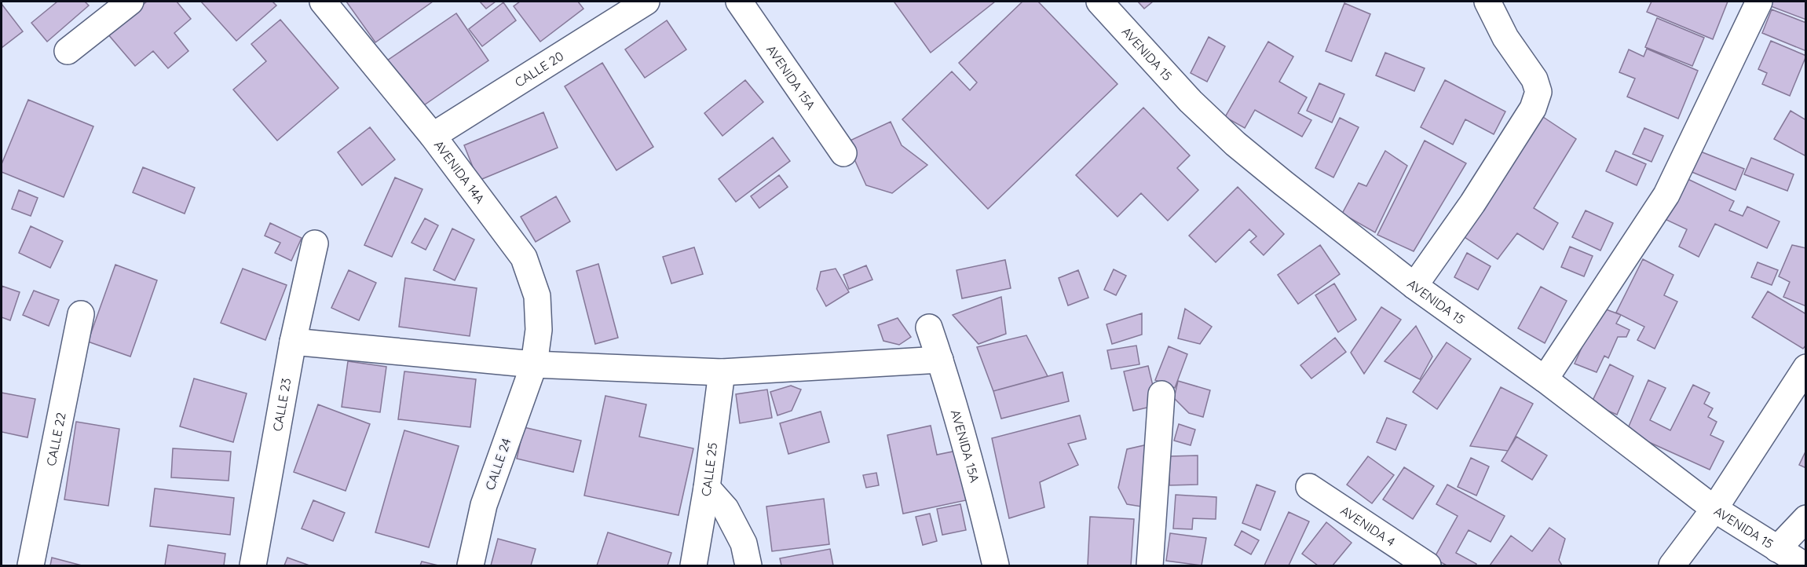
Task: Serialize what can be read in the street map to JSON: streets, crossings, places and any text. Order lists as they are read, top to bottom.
{
  "streets": {
    "street": [
      "AVENIDA 15",
      "CALLE 20",
      "AVENIDA 15A",
      "AVENIDA 14A",
      "CALLE 23",
      "CALLE 22",
      "CALLE 24",
      "CALLE 25",
      "AVENIDA 4"
    ]
  },
  "crossings": [
    ["CALLE 20", "AVENIDA 14A"],
    ["AVENIDA 14A", "CALLE 24"]
  ]
}
